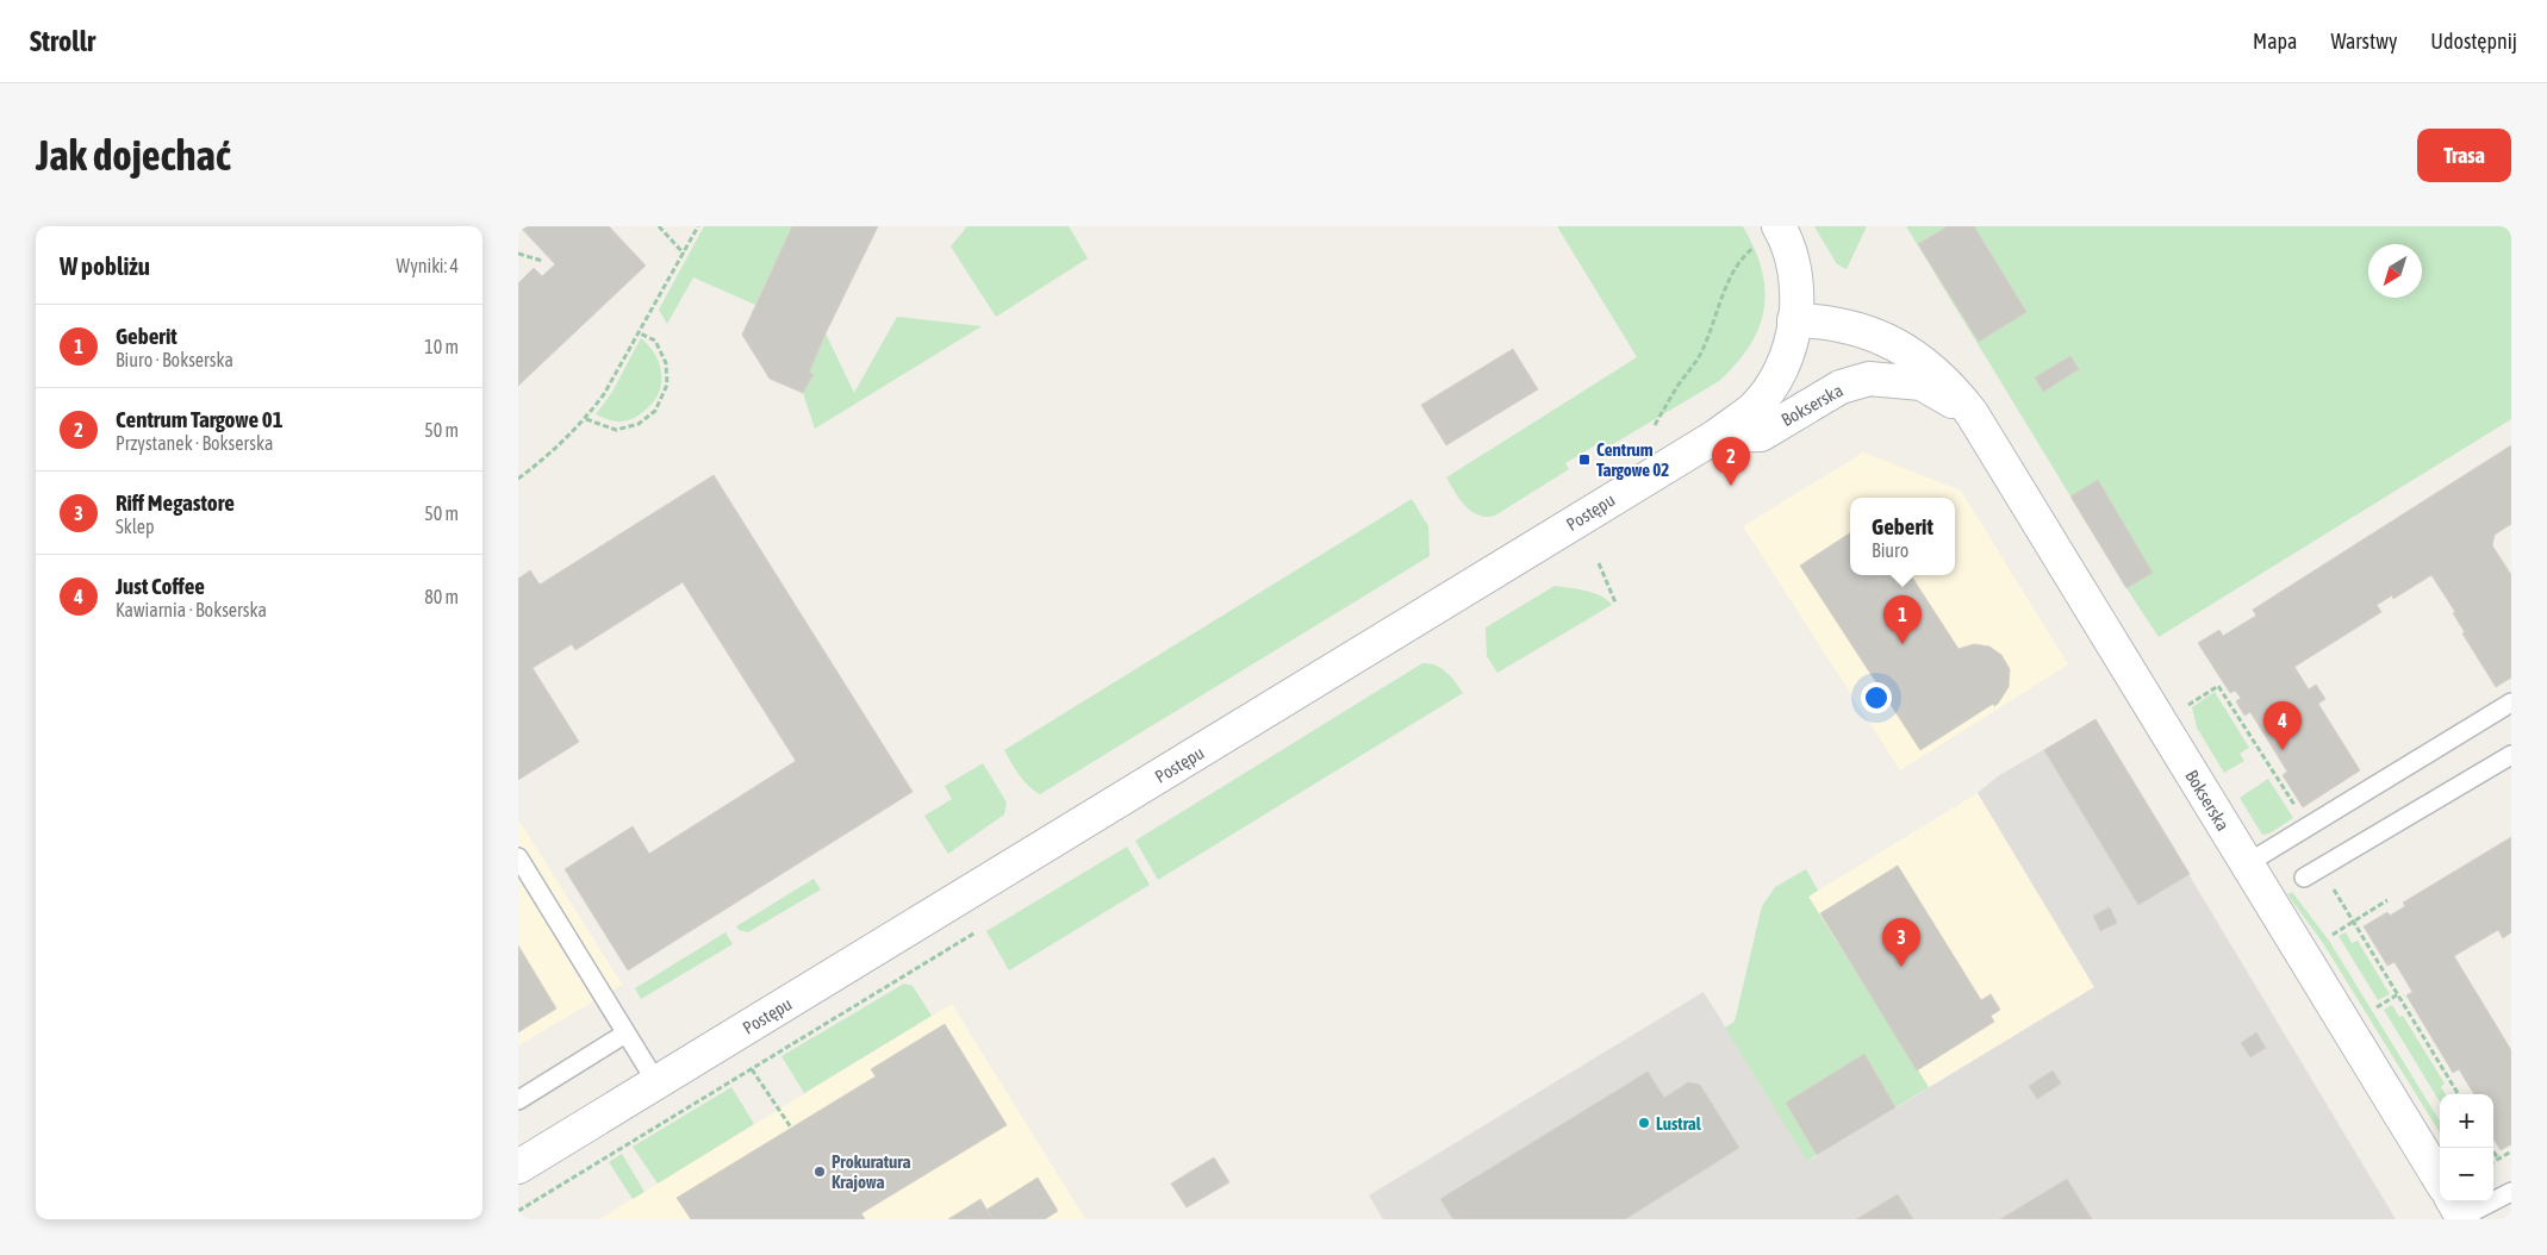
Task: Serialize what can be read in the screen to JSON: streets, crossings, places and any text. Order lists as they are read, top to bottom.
{
  "streets": {
    "street": ["Bokserska", "Postępu"]
  },
  "crossings": [
    ["Bokserska", "Postępu"]
  ],
  "places": {
    "transit": ["Centrum Targowe 02"],
    "other": ["Lustral", "Prokuratura Krajowa"]
  },
  "north": "bottom left",
  "page": {
    "header": "Strollr",
    "nav": ["Mapa", "Warstwy", "Udostępnij"],
    "buttons": "Trasa",
    "title": "Jak dojechać",
    "heading": ["W pobliżu", "Wyniki: 4"],
    "list": [
      {
        "mark": "1",
        "name": "Geberit",
        "note": "Biuro · Bokserska",
        "value": "10 m"
      },
      {
        "mark": "2",
        "name": "Centrum Targowe 01",
        "note": "Przystanek · Bokserska",
        "value": "50 m"
      },
      {
        "mark": "3",
        "name": "Riff Megastore",
        "note": "Sklep",
        "value": "50 m"
      },
      {
        "mark": "4",
        "name": "Just Coffee",
        "note": "Kawiarnia · Bokserska",
        "value": "80 m"
      }
    ],
    "pins": [
      "2",
      "1",
      "4",
      "3"
    ],
    "popup": ["Geberit", "Biuro"],
    "map_buttons": ["+", "−"]
  }
}
